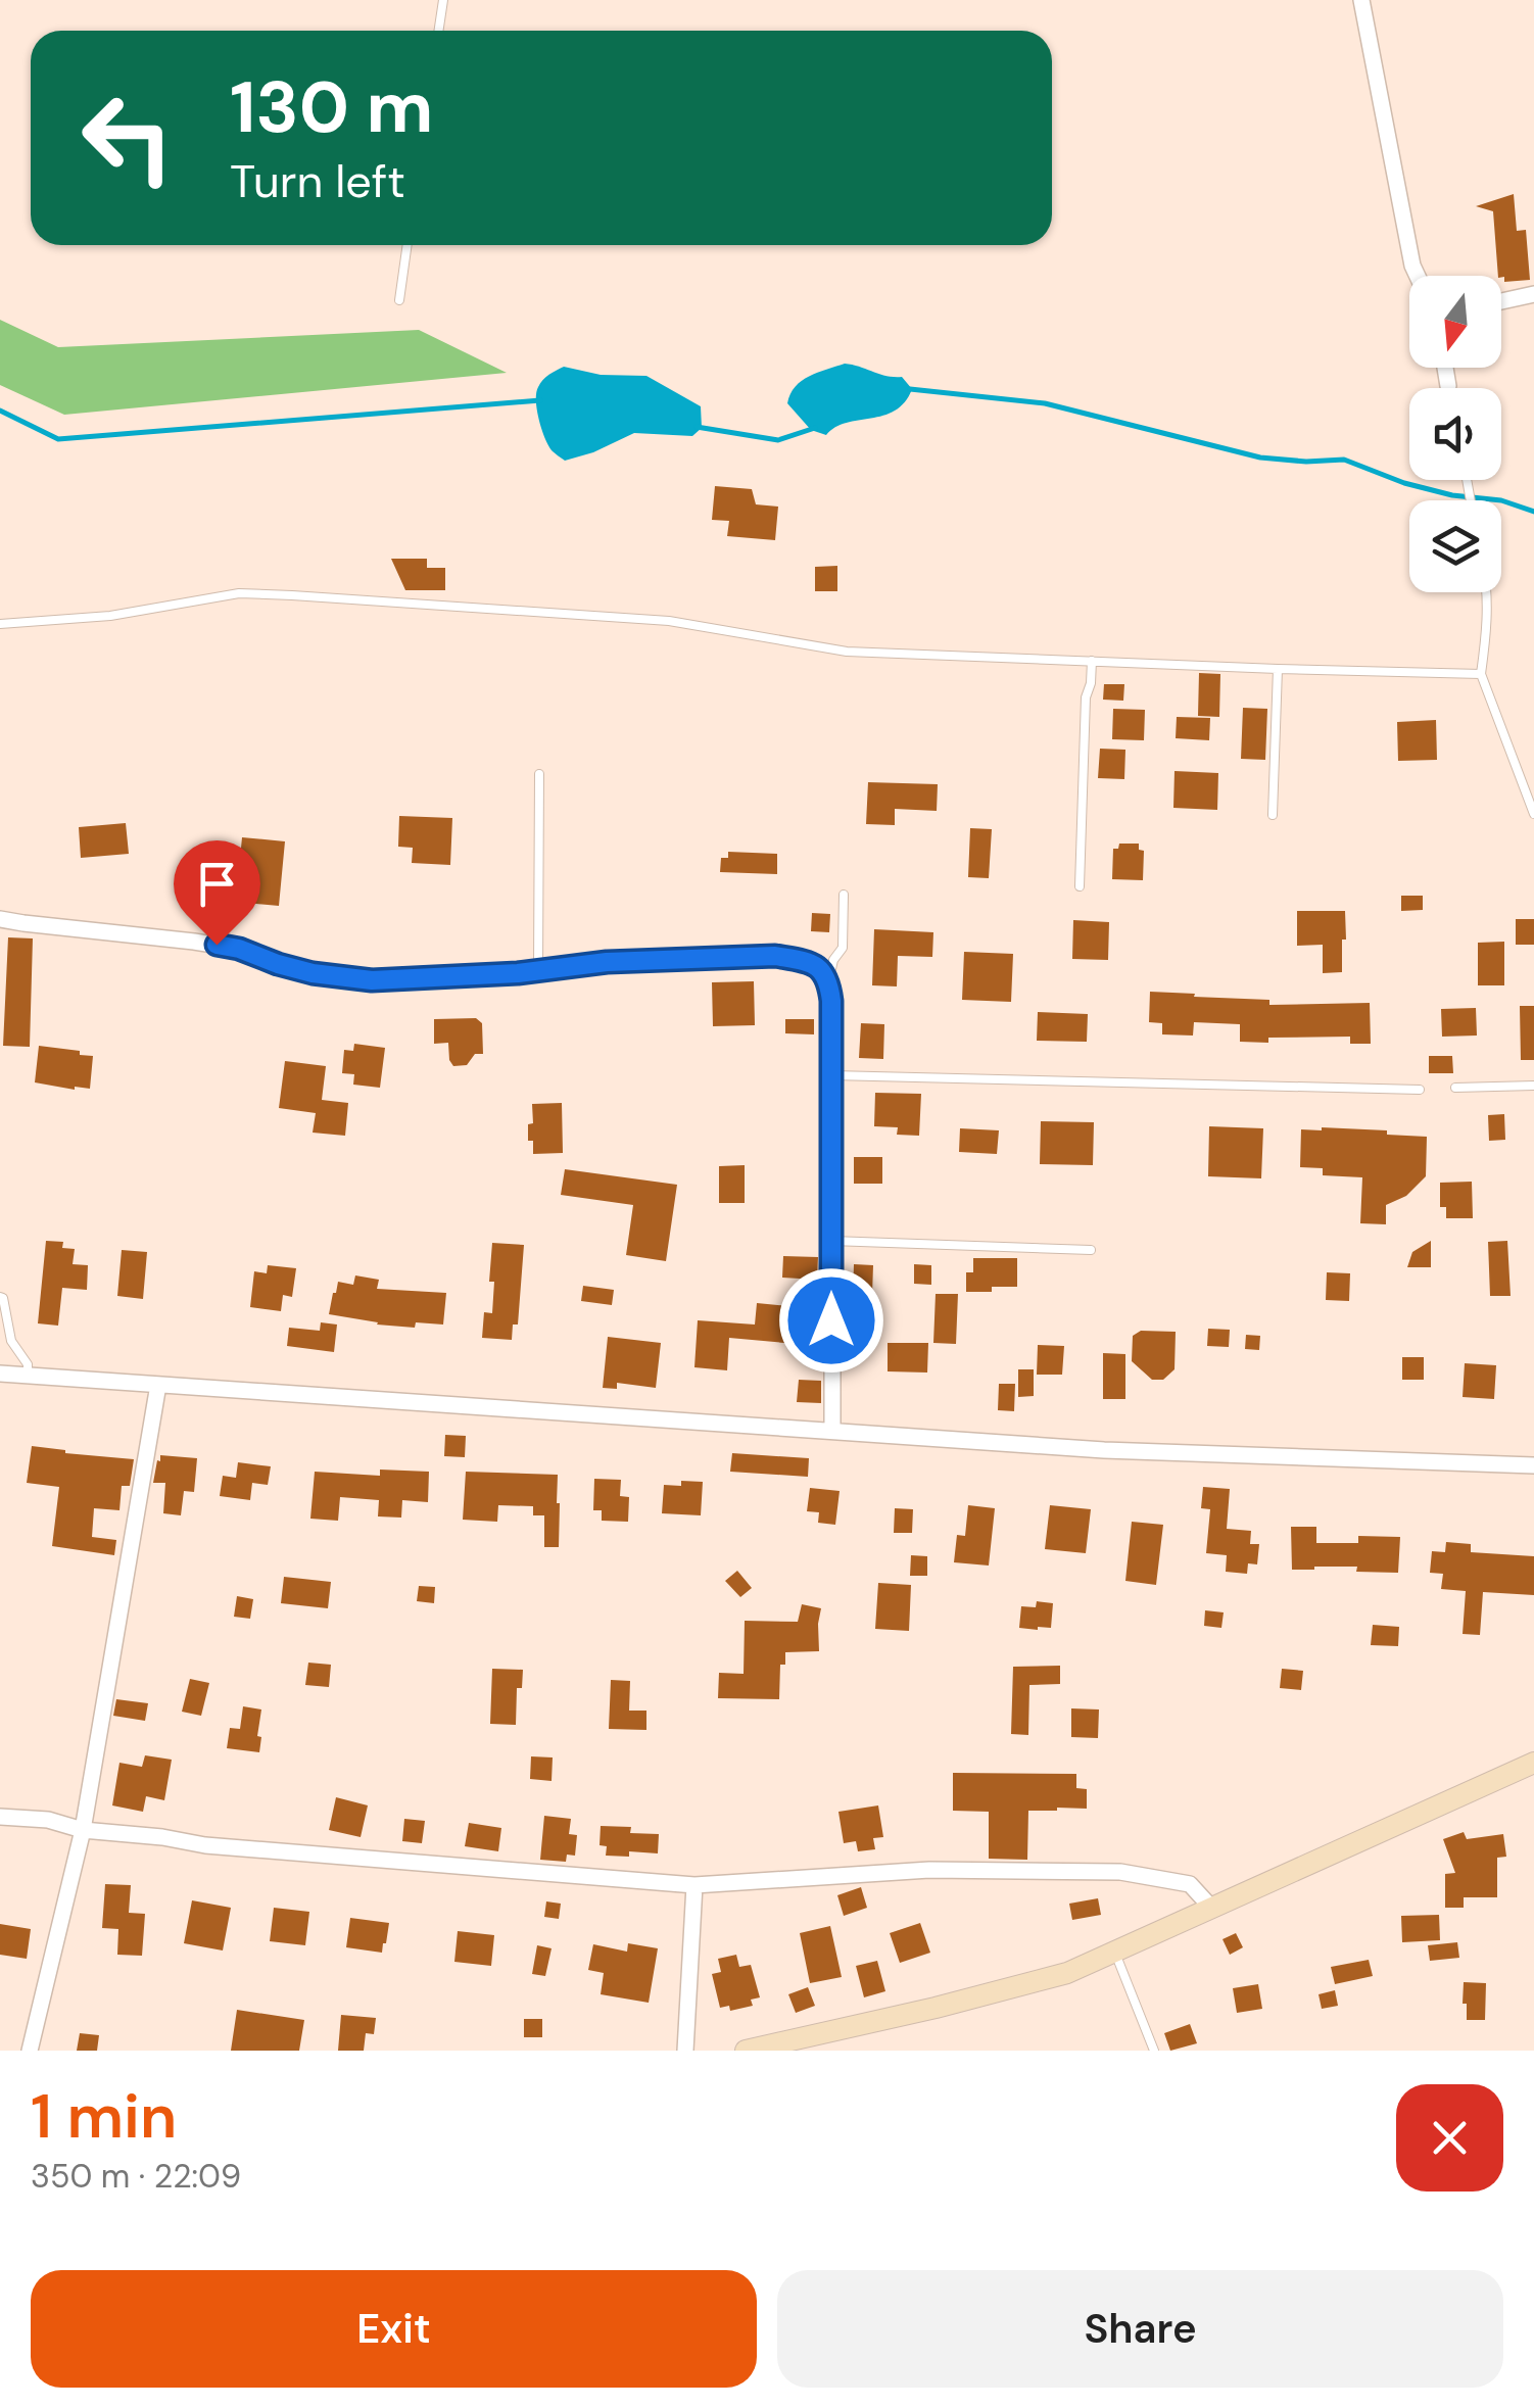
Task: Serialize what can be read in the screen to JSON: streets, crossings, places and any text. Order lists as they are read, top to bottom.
{
  "north": "bottom",
  "page": {
    "turn": ["130 m", "Turn left"],
    "heading": ["1 min", "350 m · 22:09"],
    "buttons": ["Exit", "Share"]
  }
}
